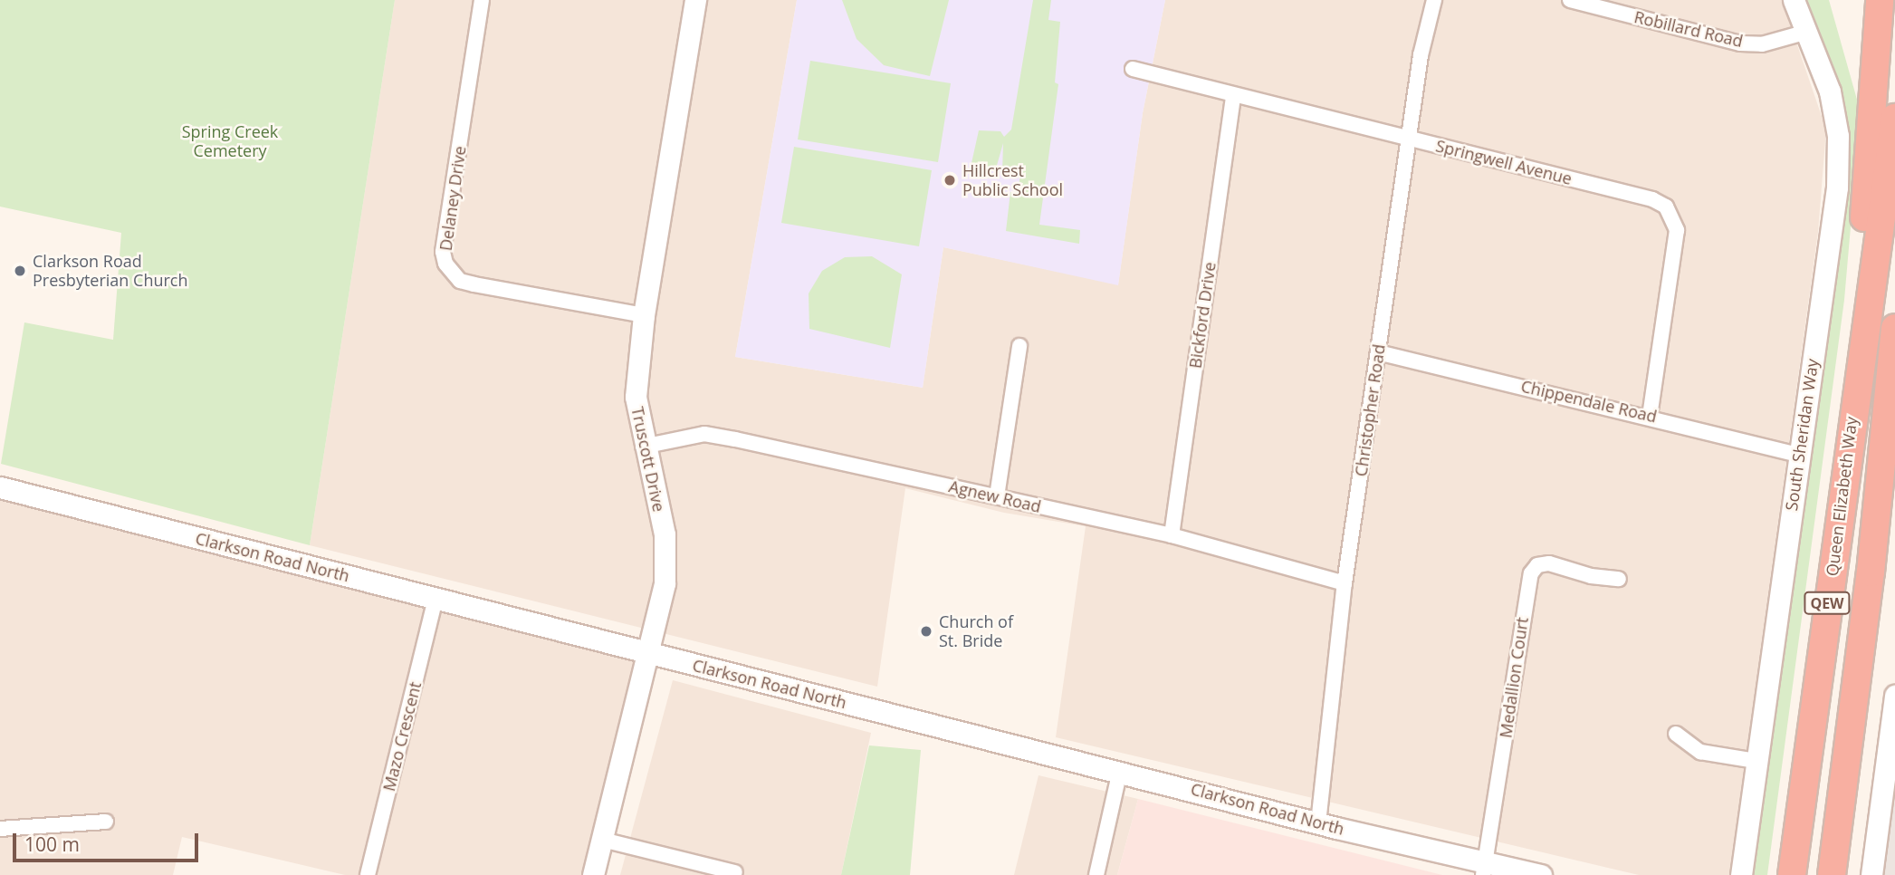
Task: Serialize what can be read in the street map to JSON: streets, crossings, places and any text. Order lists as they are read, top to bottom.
{
  "streets": {
    "highway": ["Queen Elizabeth Way", "QEW"],
    "street": [
      "Robillard Road",
      "Springwell Avenue",
      "Delaney Drive",
      "Bickford Drive",
      "Chippendale Road",
      "Christopher Road",
      "South Sheridan Way",
      "Truscott Drive",
      "Agnew Road",
      "Clarkson Road North",
      "Medallion Court",
      "Mazo Crescent"
    ]
  },
  "crossings": [
    ["Robillard Road", "South Sheridan Way"],
    ["Springwell Avenue", "Bickford Drive"],
    ["Springwell Avenue", "Chippendale Road"],
    ["Springwell Avenue", "Christopher Road"],
    ["Delaney Drive", "Truscott Drive"],
    ["Bickford Drive", "Agnew Road"],
    ["Chippendale Road", "Christopher Road"],
    ["Chippendale Road", "South Sheridan Way"],
    ["Christopher Road", "Agnew Road"],
    ["Christopher Road", "Clarkson Road North"],
    ["Truscott Drive", "Agnew Road"],
    ["Truscott Drive", "Clarkson Road North"],
    ["Clarkson Road North", "Medallion Court"],
    ["Clarkson Road North", "Mazo Crescent"]
  ],
  "parks": ["Spring Creek Cemetery"],
  "places": ["Hillcrest Public School", "Clarkson Road Presbyterian Church", "Church of St. Bride"],
  "scale_bar": "100 m"
}
